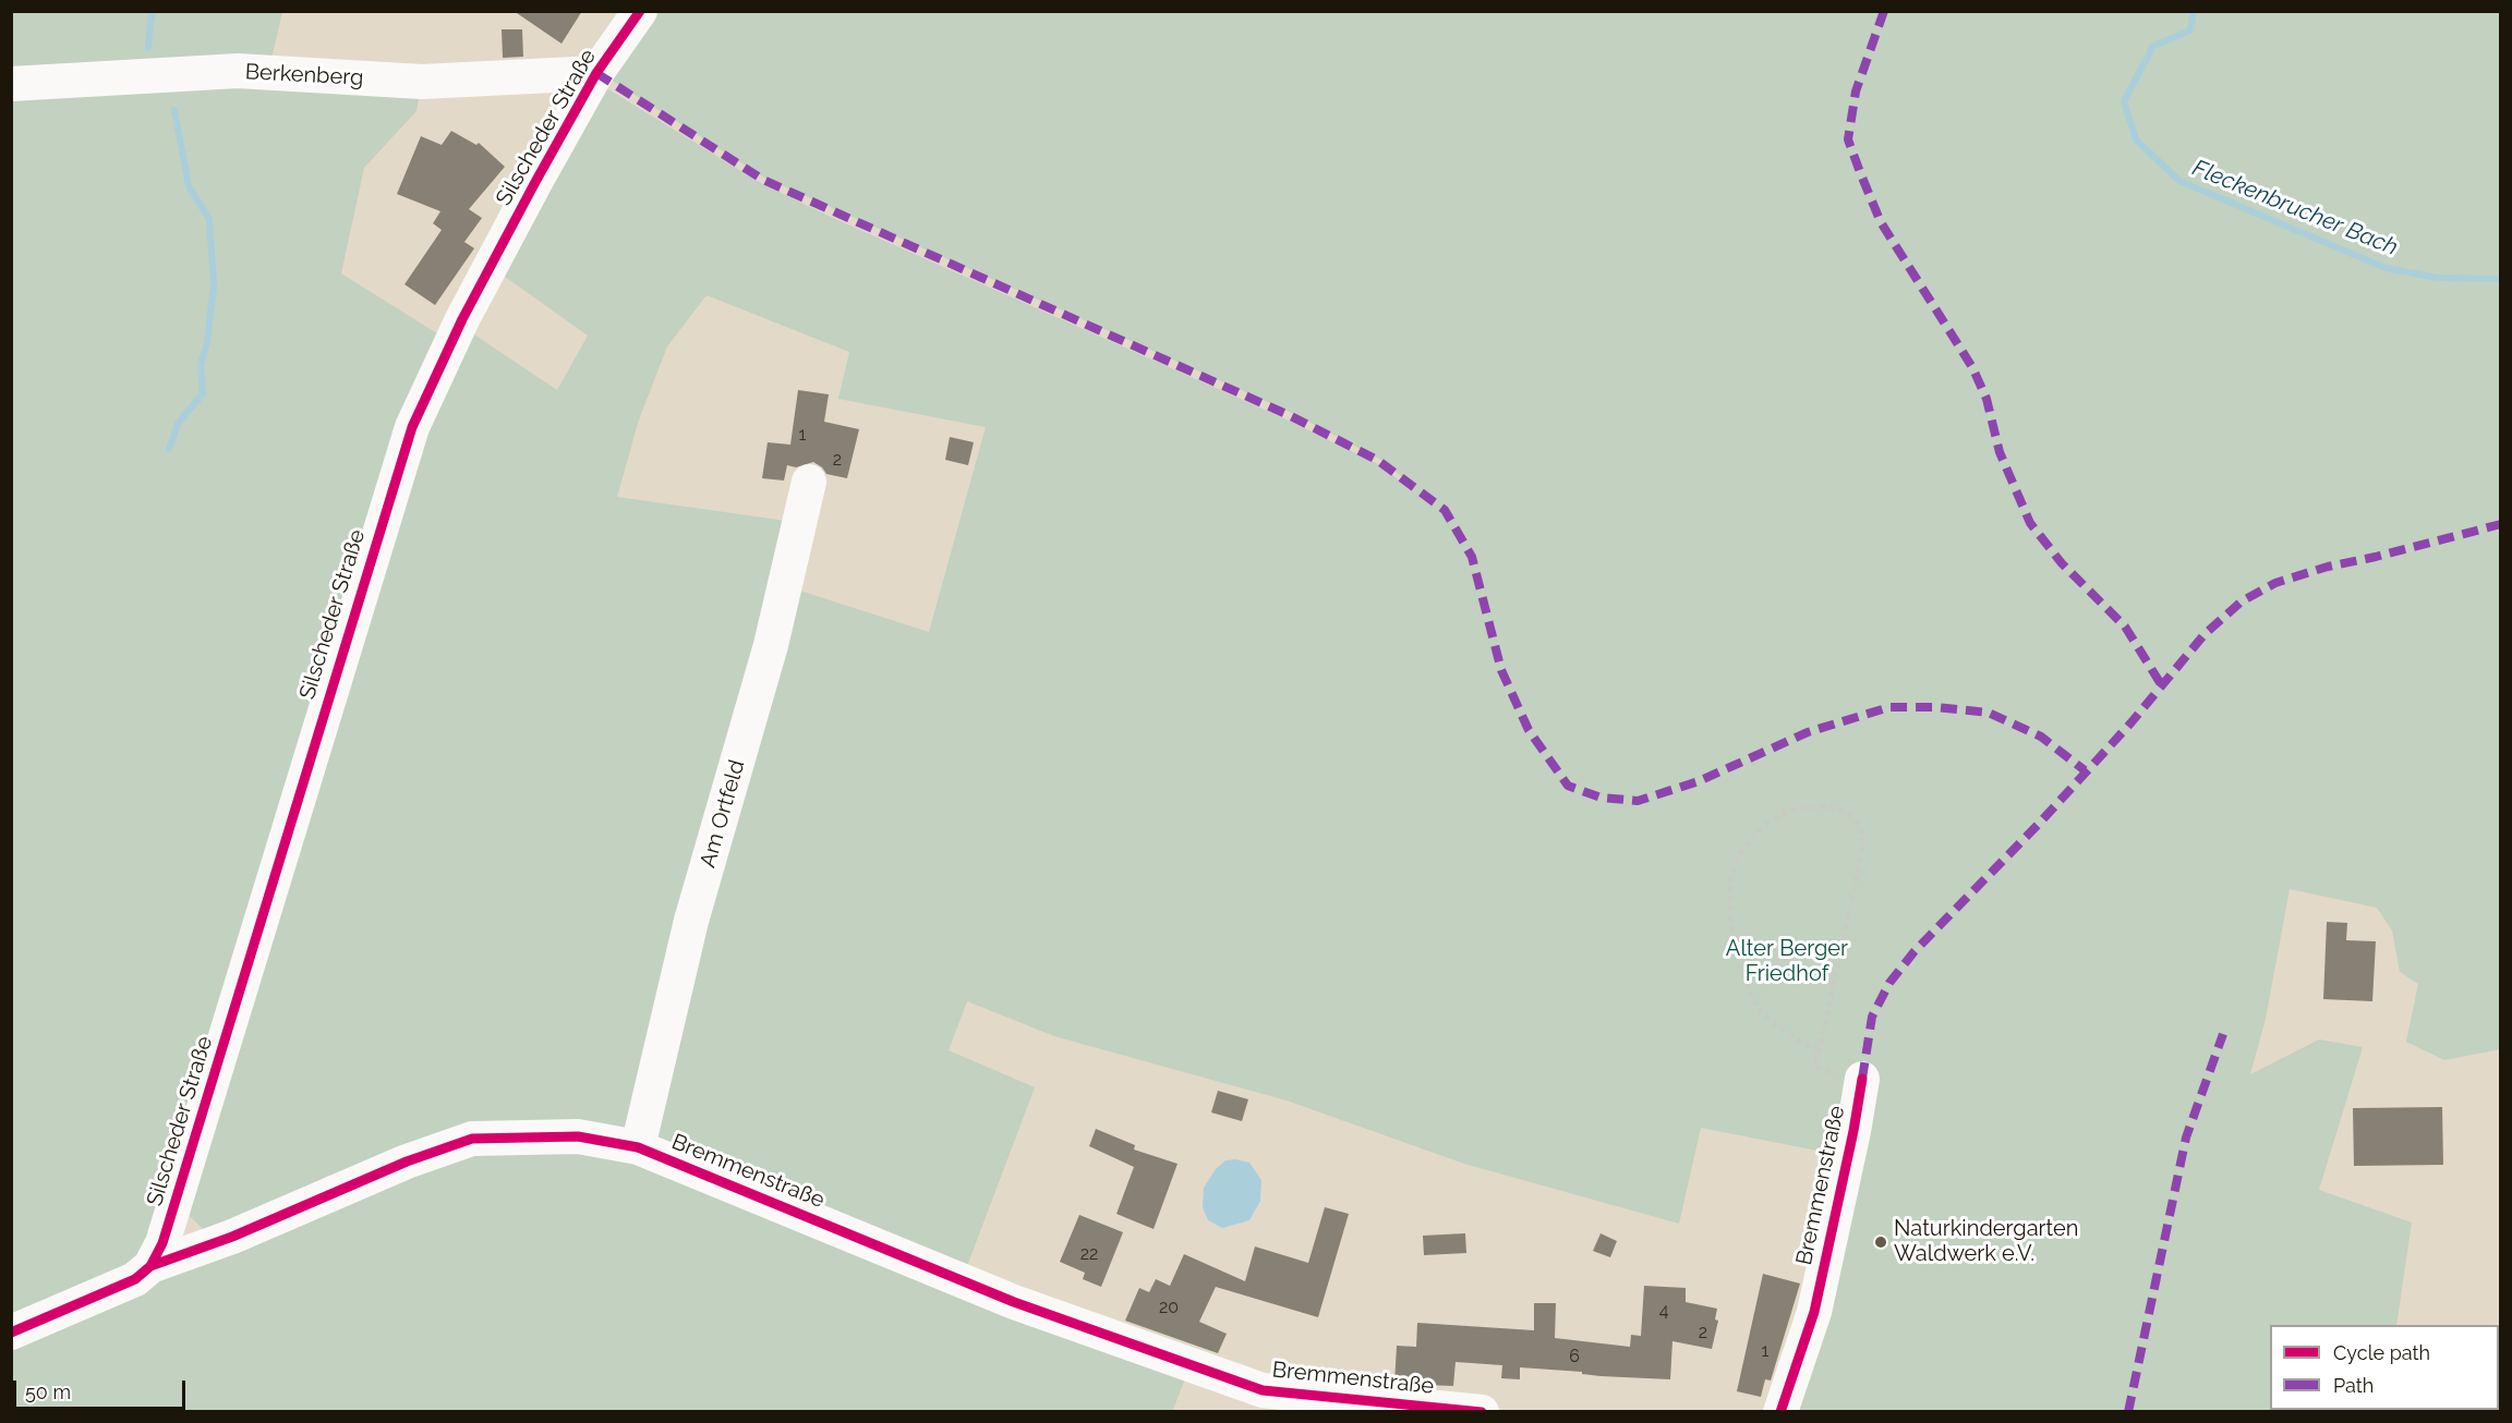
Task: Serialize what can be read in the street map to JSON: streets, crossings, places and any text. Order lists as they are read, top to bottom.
{
  "streets": {
    "street": [
      "Berkenberg",
      "Silscheder Straße",
      "Am Ortfeld",
      "Bremmenstraße"
    ]
  },
  "crossings": [
    ["Berkenberg", "Silscheder Straße"],
    ["Silscheder Straße", "Bremmenstraße"],
    ["Am Ortfeld", "Bremmenstraße"]
  ],
  "water": ["Fleckenbrucher Bach"],
  "parks": ["Alter Berger Friedhof"],
  "places": ["Naturkindergarten Waldwerk e.V."],
  "house_numbers": [
    "1",
    "2",
    "22",
    "20",
    "4",
    "2",
    "1",
    "6"
  ],
  "legend": ["Cycle path", "Path"],
  "scale_bar": "50 m"
}
